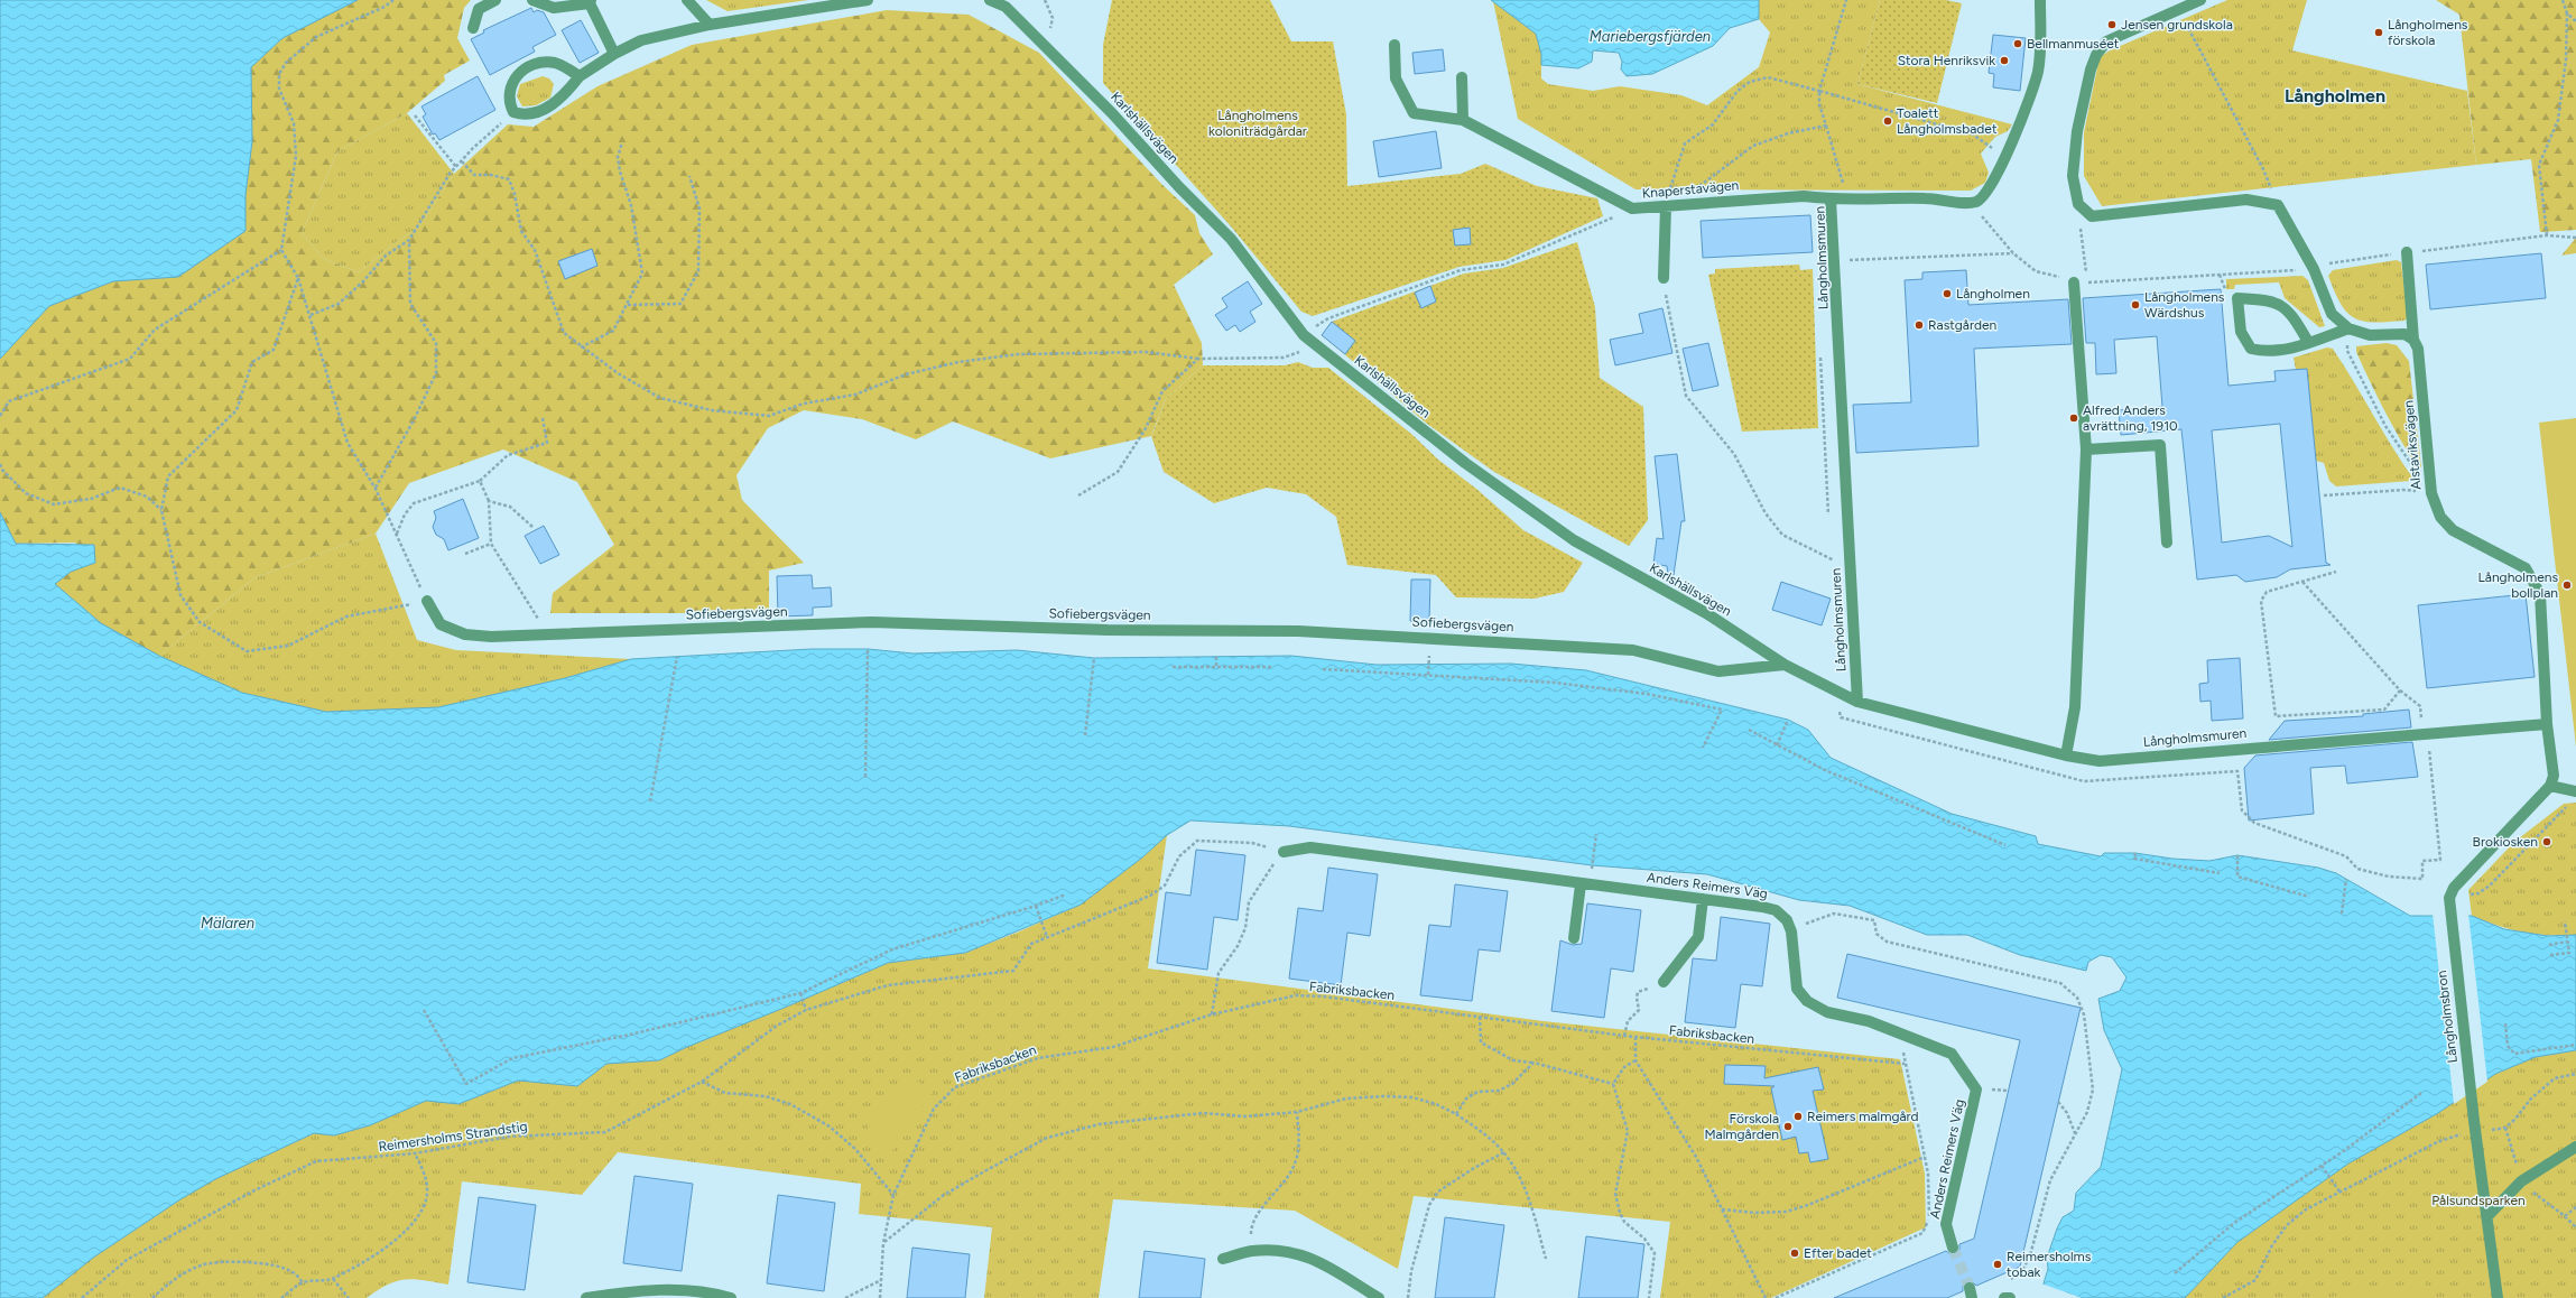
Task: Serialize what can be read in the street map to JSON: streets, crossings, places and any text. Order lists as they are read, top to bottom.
{
  "streets": {
    "street": [
      "Karlshällsvägen",
      "Knaperstavägen",
      "Långholmsmuren",
      "Alstaviksvägen",
      "Sofiebergsvägen",
      "Anders Reimers Väg",
      "Långholmsbron"
    ],
    "path": ["Fabriksbacken", "Reimersholms Strandstig"]
  },
  "crossings": [
    ["Karlshällsvägen", "Långholmsmuren"],
    ["Karlshällsvägen", "Sofiebergsvägen"],
    ["Knaperstavägen", "Långholmsmuren"],
    ["Långholmsmuren", "Alstaviksvägen"],
    ["Alstaviksvägen", "Långholmsbron"],
    ["Anders Reimers Väg", "Reimersholms Strandstig"]
  ],
  "districts": ["Långholmen"],
  "water": ["Mariebergsfjärden", "Mälaren"],
  "parks": ["Långholmens koloniträdgårdar", "Pålsundsparken"],
  "places": [
    "Jensen grundskola",
    "Långholmens förskola",
    "Bellmanmuséet",
    "Stora Henriksvik",
    "Toalett Långholmsbadet",
    "Långholmen",
    "Långholmens Wärdshus",
    "Rastgården",
    "Alfred Anders avrättning, 1910",
    "Långholmens bollplan",
    "Brokiosken",
    "Reimers malmgård",
    "Förskola Malmgården",
    "Efter badet",
    "Reimersholms tobak"
  ]
}
